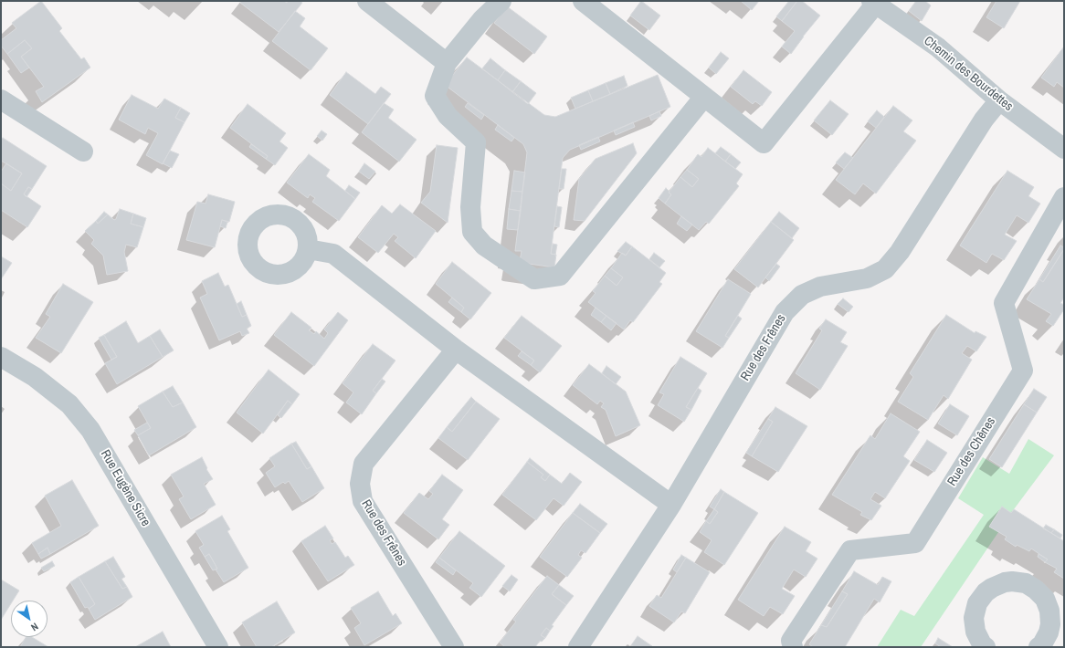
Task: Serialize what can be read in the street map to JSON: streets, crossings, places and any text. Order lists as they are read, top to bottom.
{
  "streets": {
    "street": [
      "Chemin des Bourdettes",
      "Rue des Frênes",
      "Rue des Chênes",
      "Rue Eugène Sicre"
    ]
  },
  "crossings": [
    ["Chemin des Bourdettes", "Rue des Frênes"]
  ],
  "north": "bottom right"
}
